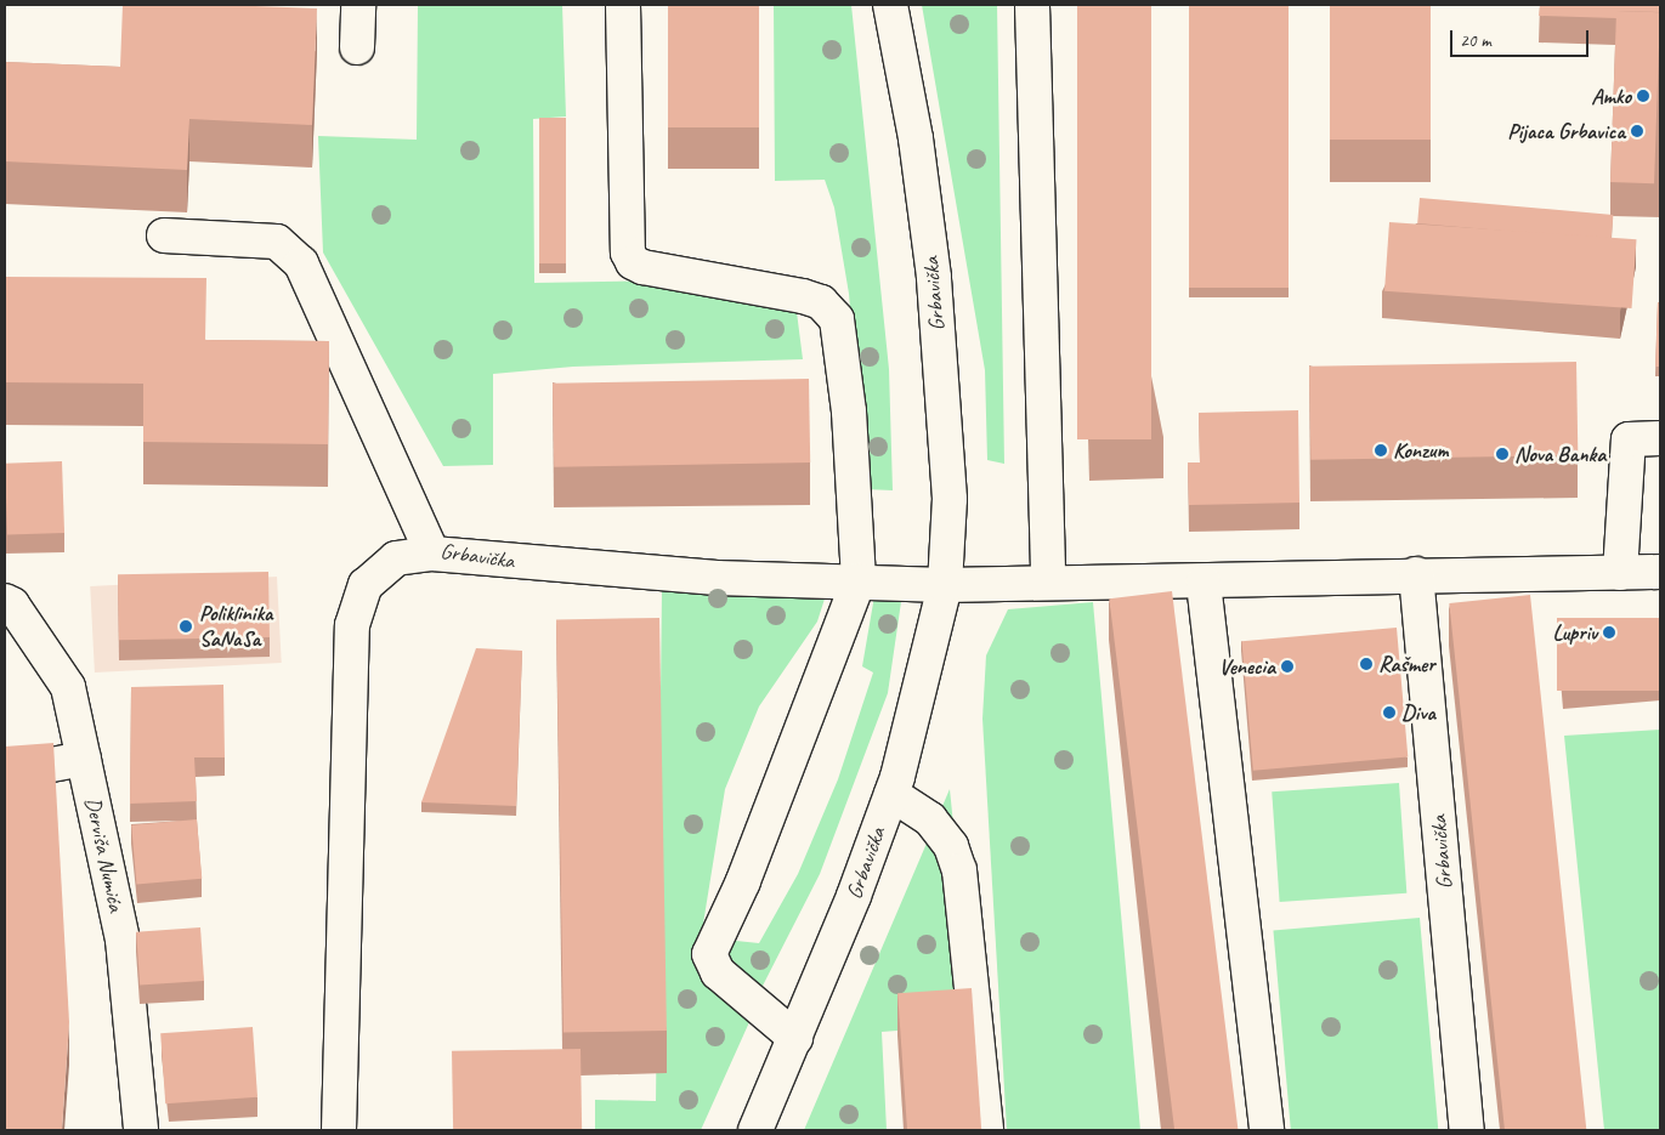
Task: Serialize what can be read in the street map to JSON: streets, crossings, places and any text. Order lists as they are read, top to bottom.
{
  "streets": {
    "street": ["Grbavička", "Derviša Numića"]
  },
  "places": [
    "Amko",
    "Pijaca Grbavica",
    "Konzum",
    "Nova Banka",
    "Poliklinika SaNaSa",
    "Lupriv",
    "Rašmer",
    "Venecia",
    "Diva"
  ],
  "scale_bar": "20 m"
}
